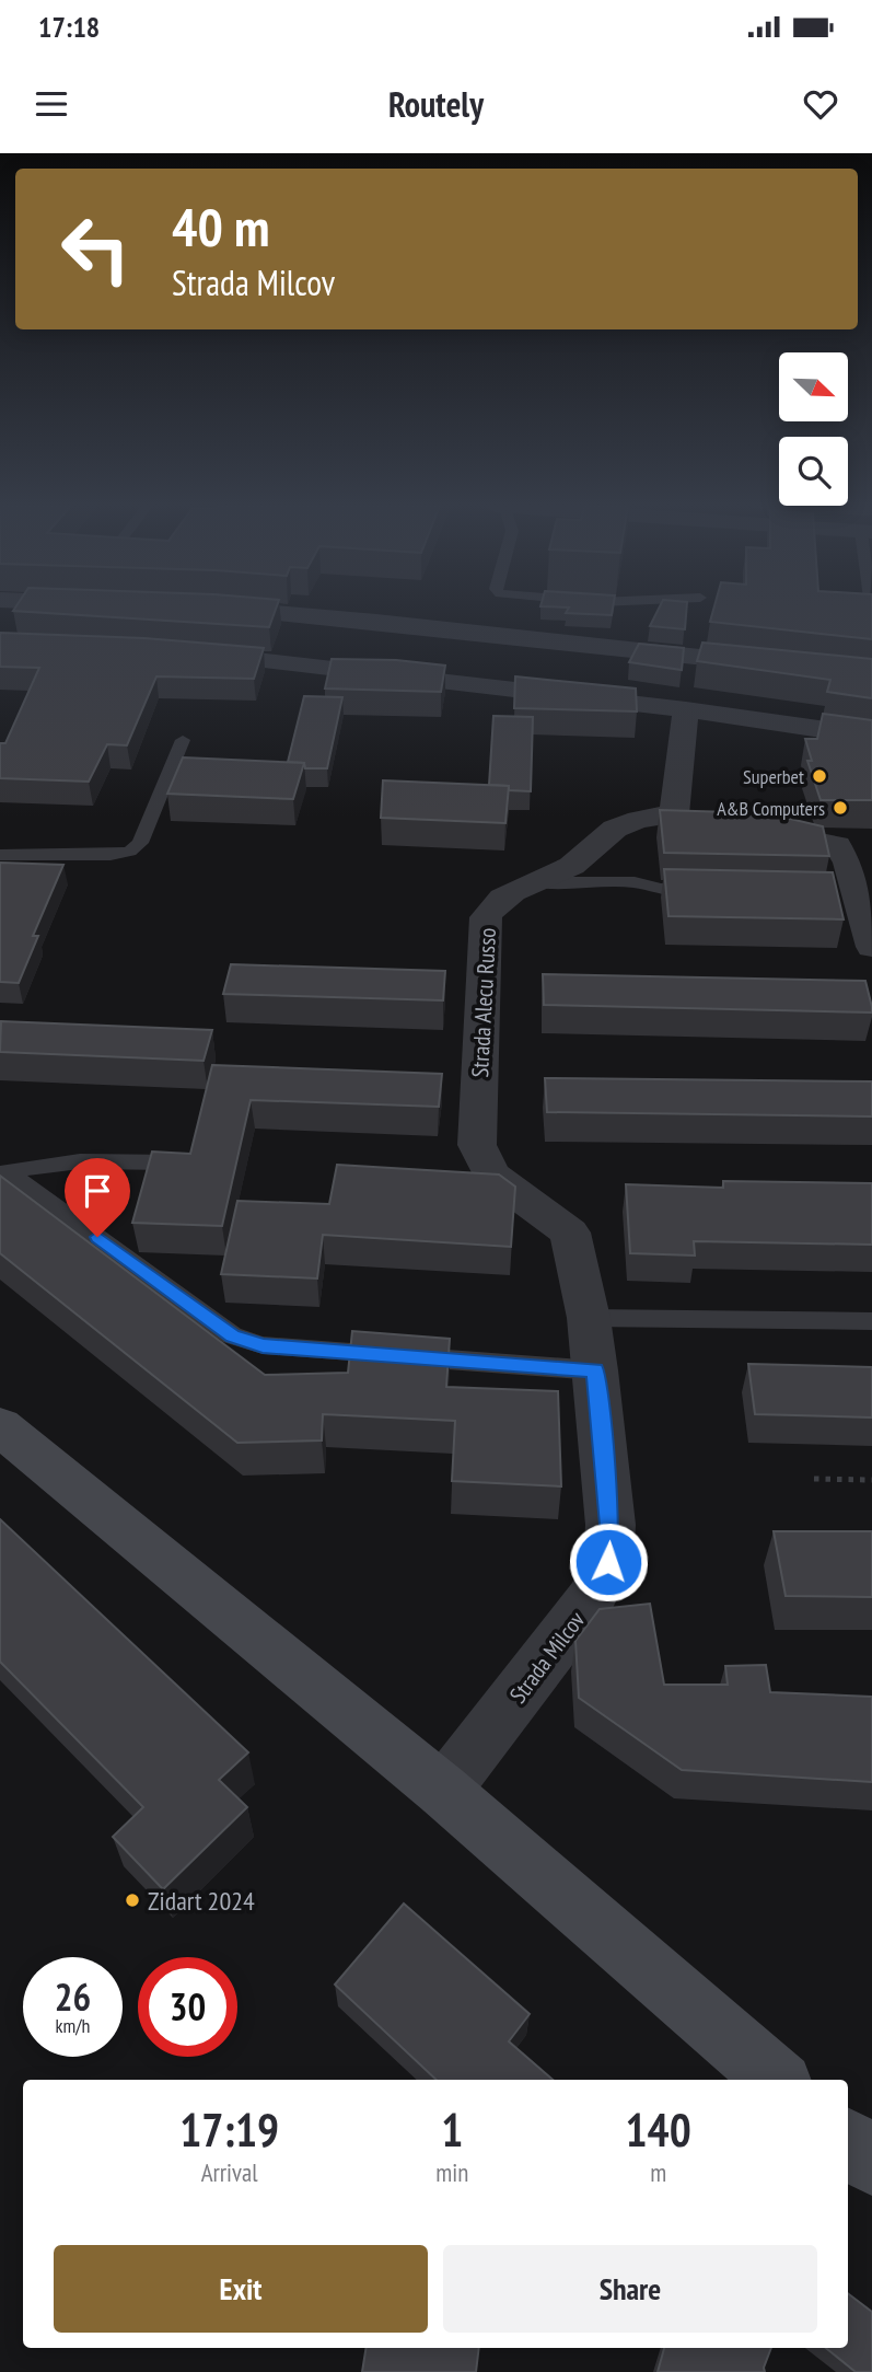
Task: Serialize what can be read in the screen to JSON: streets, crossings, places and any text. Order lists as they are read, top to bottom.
{
  "streets": {
    "street": ["Strada Alecu Russo", "Strada Milcov"]
  },
  "crossings": [
    ["Strada Alecu Russo", "Strada Milcov"]
  ],
  "places": ["Superbet", "A&B Computers", "Zidart 2024"],
  "north": "bottom right",
  "page": {
    "status": "17:18",
    "header": "Routely",
    "turn": ["40 m", "Strada Milcov"],
    "speed": "26 km/h",
    "limit": "30",
    "eta": [
      "17:19",
      "Arrival",
      "1",
      "min",
      "140",
      "m"
    ],
    "buttons": ["Exit", "Share"]
  }
}
